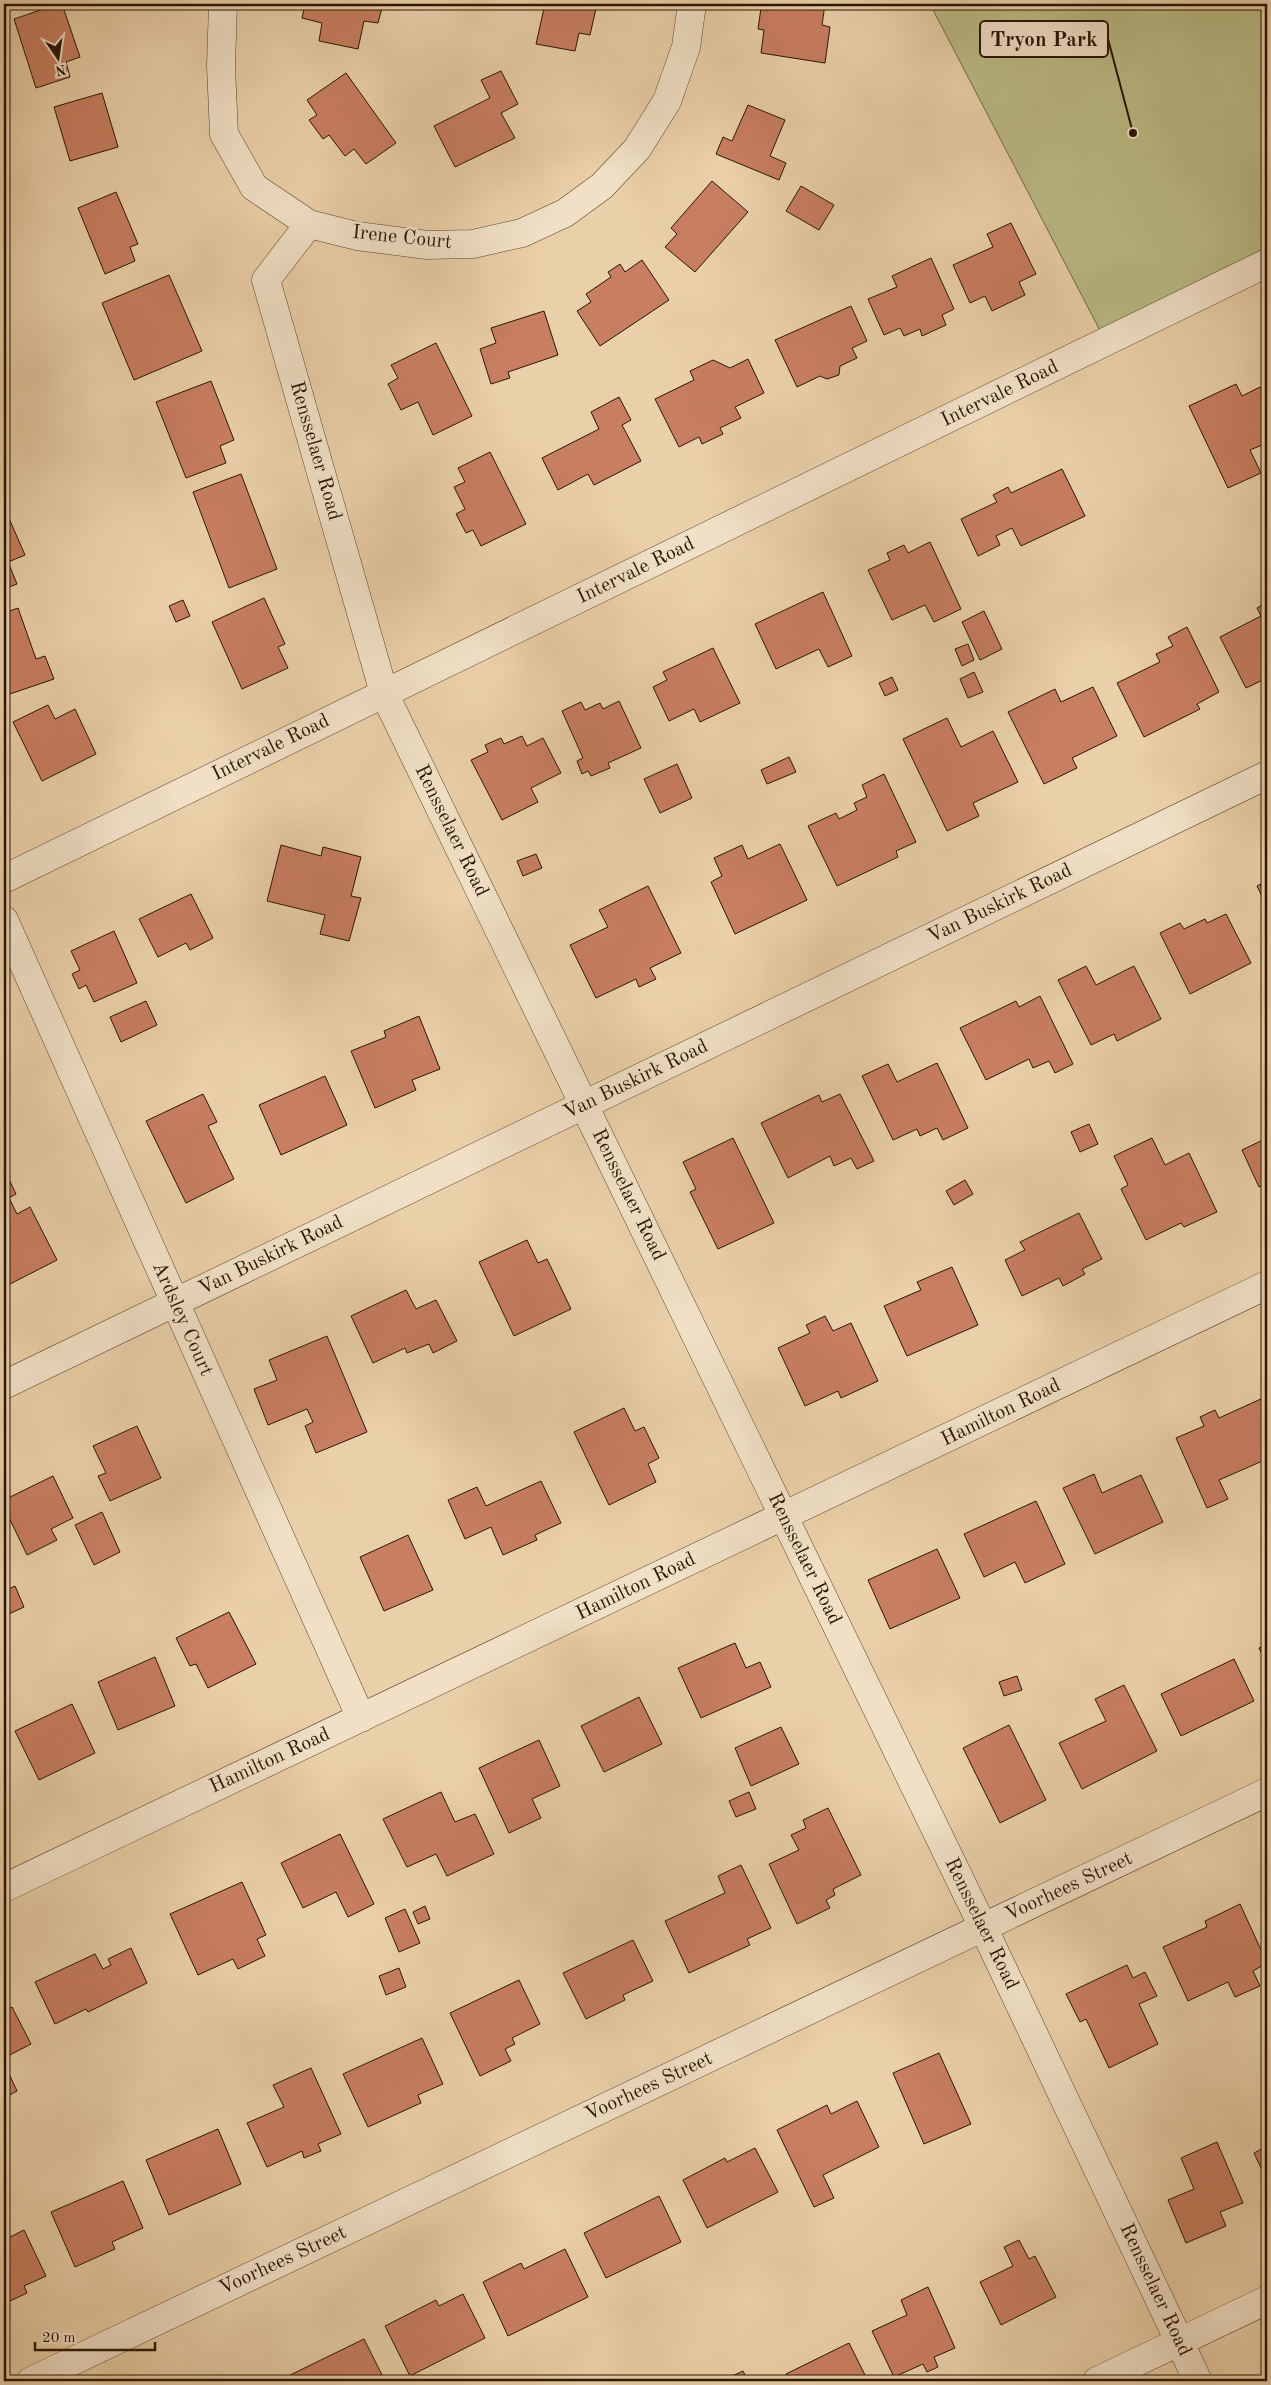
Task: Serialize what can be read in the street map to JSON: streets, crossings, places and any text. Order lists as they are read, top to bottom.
{
  "streets": {
    "street": [
      "Irene Court",
      "Intervale Road",
      "Rensselaer Road",
      "Van Buskirk Road",
      "Ardsley Court",
      "Hamilton Road",
      "Voorhees Street"
    ]
  },
  "crossings": [
    ["Irene Court", "Rensselaer Road"],
    ["Intervale Road", "Rensselaer Road"],
    ["Rensselaer Road", "Van Buskirk Road"],
    ["Rensselaer Road", "Hamilton Road"],
    ["Rensselaer Road", "Voorhees Street"],
    ["Van Buskirk Road", "Ardsley Court"],
    ["Ardsley Court", "Hamilton Road"]
  ],
  "places": ["Tryon Park"],
  "scale_bar": "20 m",
  "north": "bottom"
}
